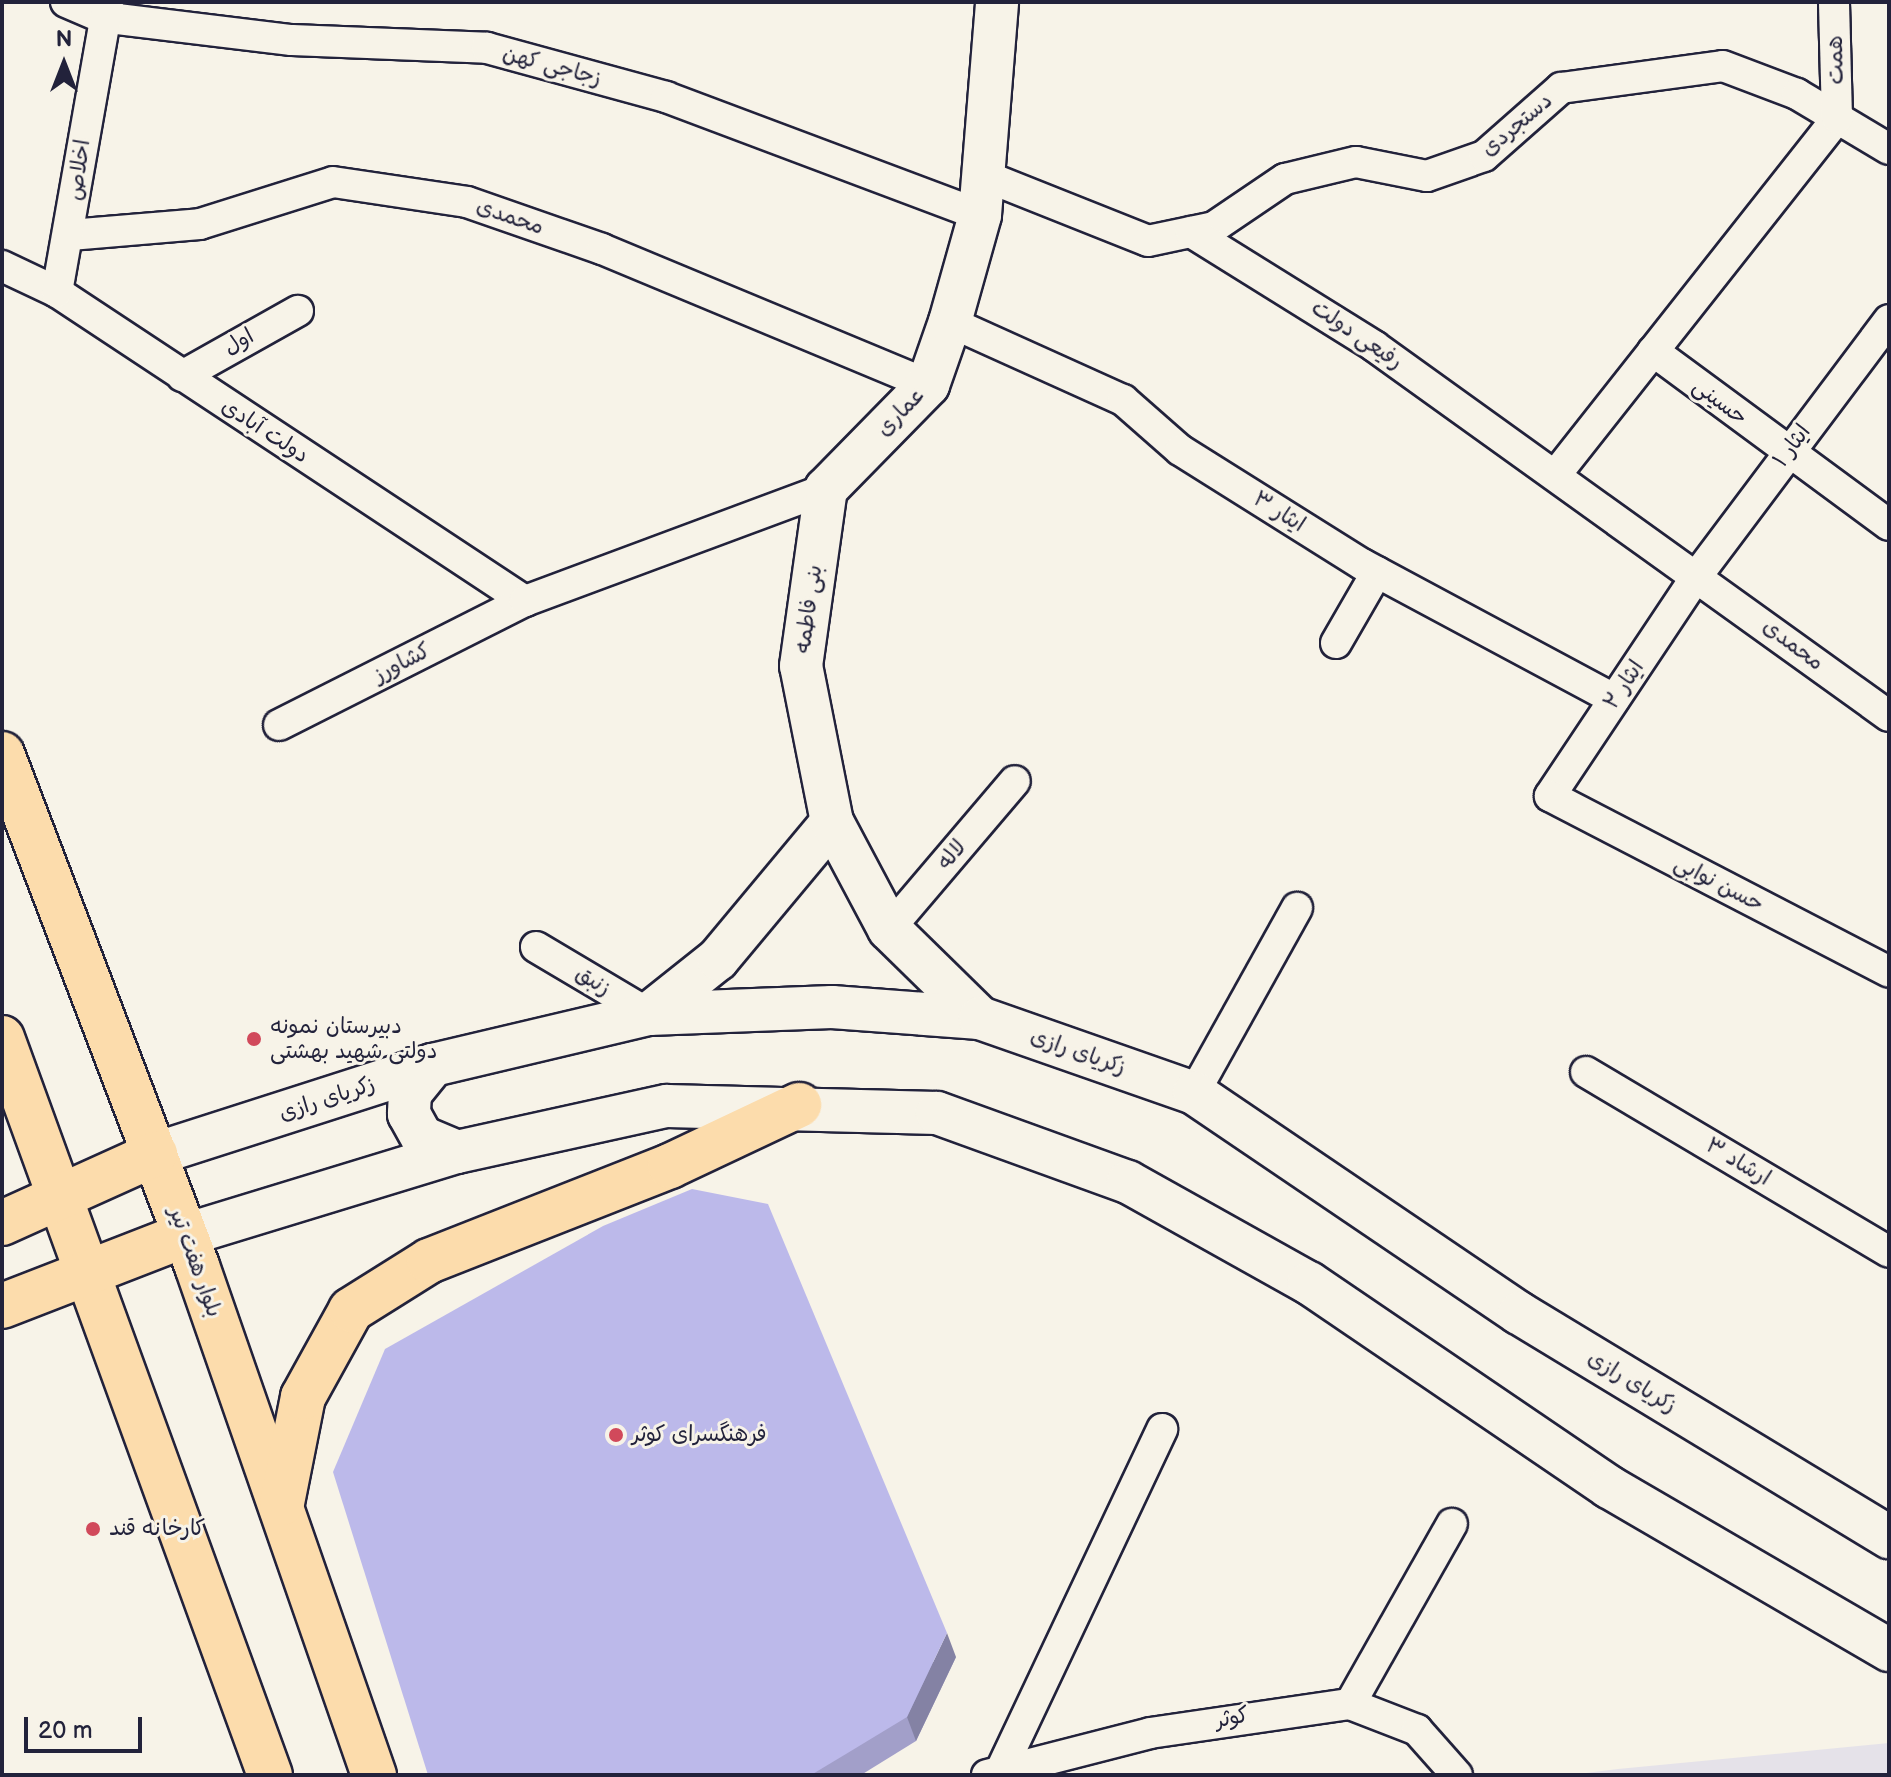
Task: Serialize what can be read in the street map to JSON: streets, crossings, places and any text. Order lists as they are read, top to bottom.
{
  "streets": {
    "main road": ["بلوار هفت تیر"],
    "street": [
      "همت",
      "زجاجی کهن",
      "دستجردی",
      "اخلاص",
      "محمدی",
      "رفیعی دولت",
      "اول",
      "حسینی",
      "عماری",
      "دولت آبادی",
      "۱ ایثار",
      "ایثار ۳",
      "بنی فاطمه",
      "کشاورز",
      "ایثار ۲",
      "لاله",
      "حسن نوابی",
      "زنبق",
      "زکریای رازی",
      "ارشاد ۳",
      "کوثر"
    ]
  },
  "crossings": [
    ["همت", "دستجردی"],
    ["زجاجی کهن", "اخلاص"],
    ["زجاجی کهن", "عماری"],
    ["دستجردی", "رفیعی دولت"],
    ["اخلاص", "محمدی"],
    ["اخلاص", "دولت آبادی"],
    ["محمدی", "رفیعی دولت"],
    ["محمدی", "عماری"],
    ["محمدی", "۱ ایثار"],
    ["محمدی", "ایثار ۲"],
    ["رفیعی دولت", "۱ ایثار"],
    ["رفیعی دولت", "ایثار ۲"],
    ["اول", "دولت آبادی"],
    ["حسینی", "۱ ایثار"],
    ["عماری", "دولت آبادی"],
    ["عماری", "ایثار ۳"],
    ["عماری", "بنی فاطمه"],
    ["عماری", "کشاورز"],
    ["دولت آبادی", "کشاورز"],
    ["۱ ایثار", "ایثار ۲"],
    ["ایثار ۳", "ایثار ۲"],
    ["بنی فاطمه", "لاله"],
    ["بنی فاطمه", "زکریای رازی"],
    ["ایثار ۲", "حسن نوابی"],
    ["زنبق", "زکریای رازی"],
    ["زکریای رازی", "بلوار هفت تیر"]
  ],
  "places": ["دبیرستان نمونه دولتی شهید بهشتی", "فرهنگسرای کوثر", "کارخانه قند"],
  "scale_bar": "20 m",
  "north": "top"
}
